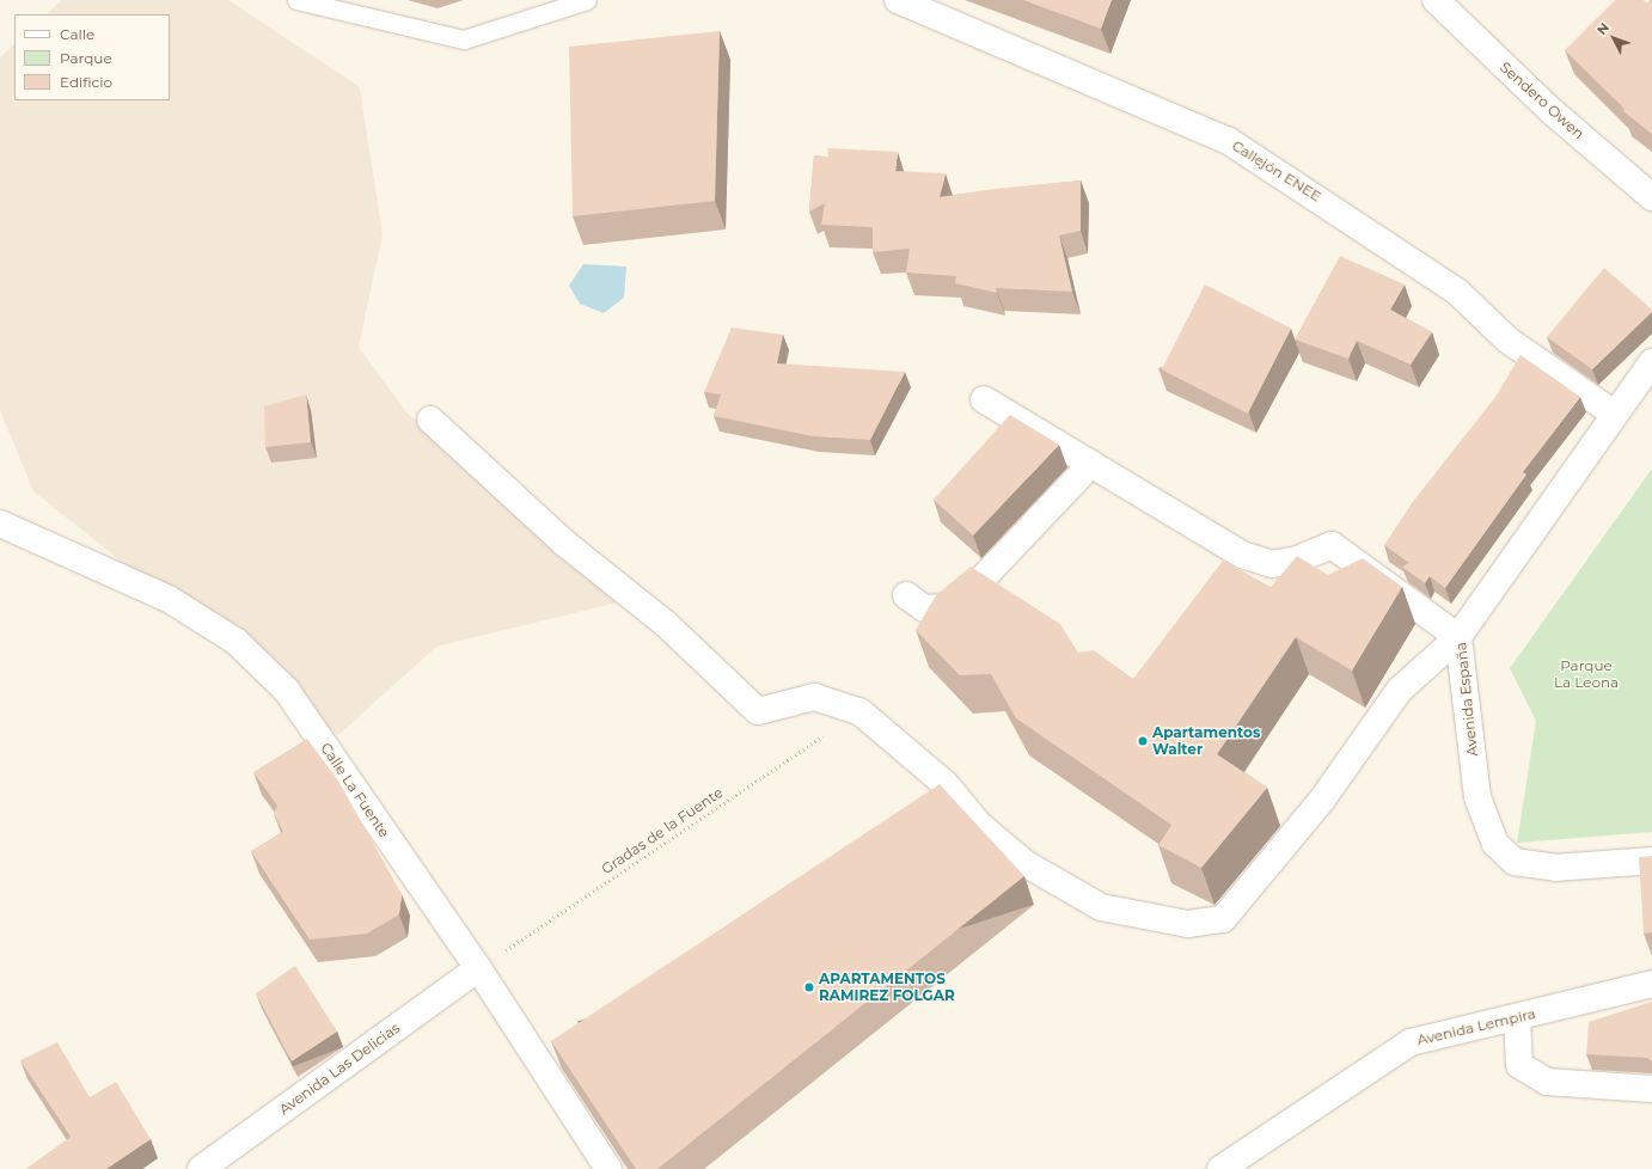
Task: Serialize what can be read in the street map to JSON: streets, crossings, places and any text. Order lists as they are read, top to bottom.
{
  "streets": {
    "street": [
      "Sendero Owen",
      "Callejón ENEE",
      "Avenida España",
      "Calle La Fuente",
      "Avenida Lempira",
      "Avenida Las Delicias"
    ],
    "path": ["Gradas de la Fuente"]
  },
  "crossings": [
    ["Callejón ENEE", "Avenida España"],
    ["Calle La Fuente", "Gradas de la Fuente"],
    ["Calle La Fuente", "Avenida Las Delicias"],
    ["Gradas de la Fuente", "Avenida Las Delicias"]
  ],
  "parks": ["Parque La Leona"],
  "places": ["Apartamentos Walter", "APARTAMENTOS RAMIREZ FOLGAR"],
  "legend": ["Calle", "Parque", "Edificio"],
  "north": "top left"
}
